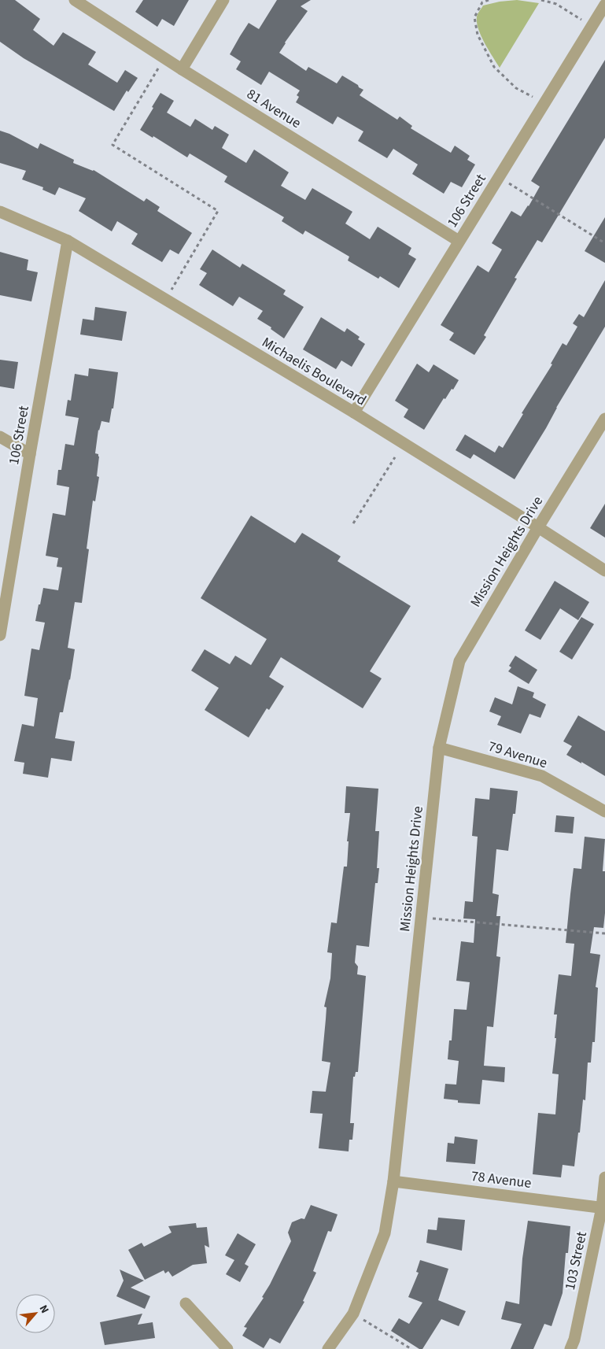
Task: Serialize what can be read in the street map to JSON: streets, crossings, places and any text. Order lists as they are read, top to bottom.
{
  "streets": {
    "street": [
      "81 Avenue",
      "106 Street",
      "Michaelis Boulevard",
      "Mission Heights Drive",
      "79 Avenue",
      "78 Avenue",
      "103 Street"
    ]
  },
  "crossings": [
    ["81 Avenue", "106 Street"],
    ["106 Street", "Michaelis Boulevard"],
    ["Michaelis Boulevard", "Mission Heights Drive"],
    ["Mission Heights Drive", "79 Avenue"],
    ["Mission Heights Drive", "78 Avenue"],
    ["78 Avenue", "103 Street"]
  ],
  "north": "top right"
}
